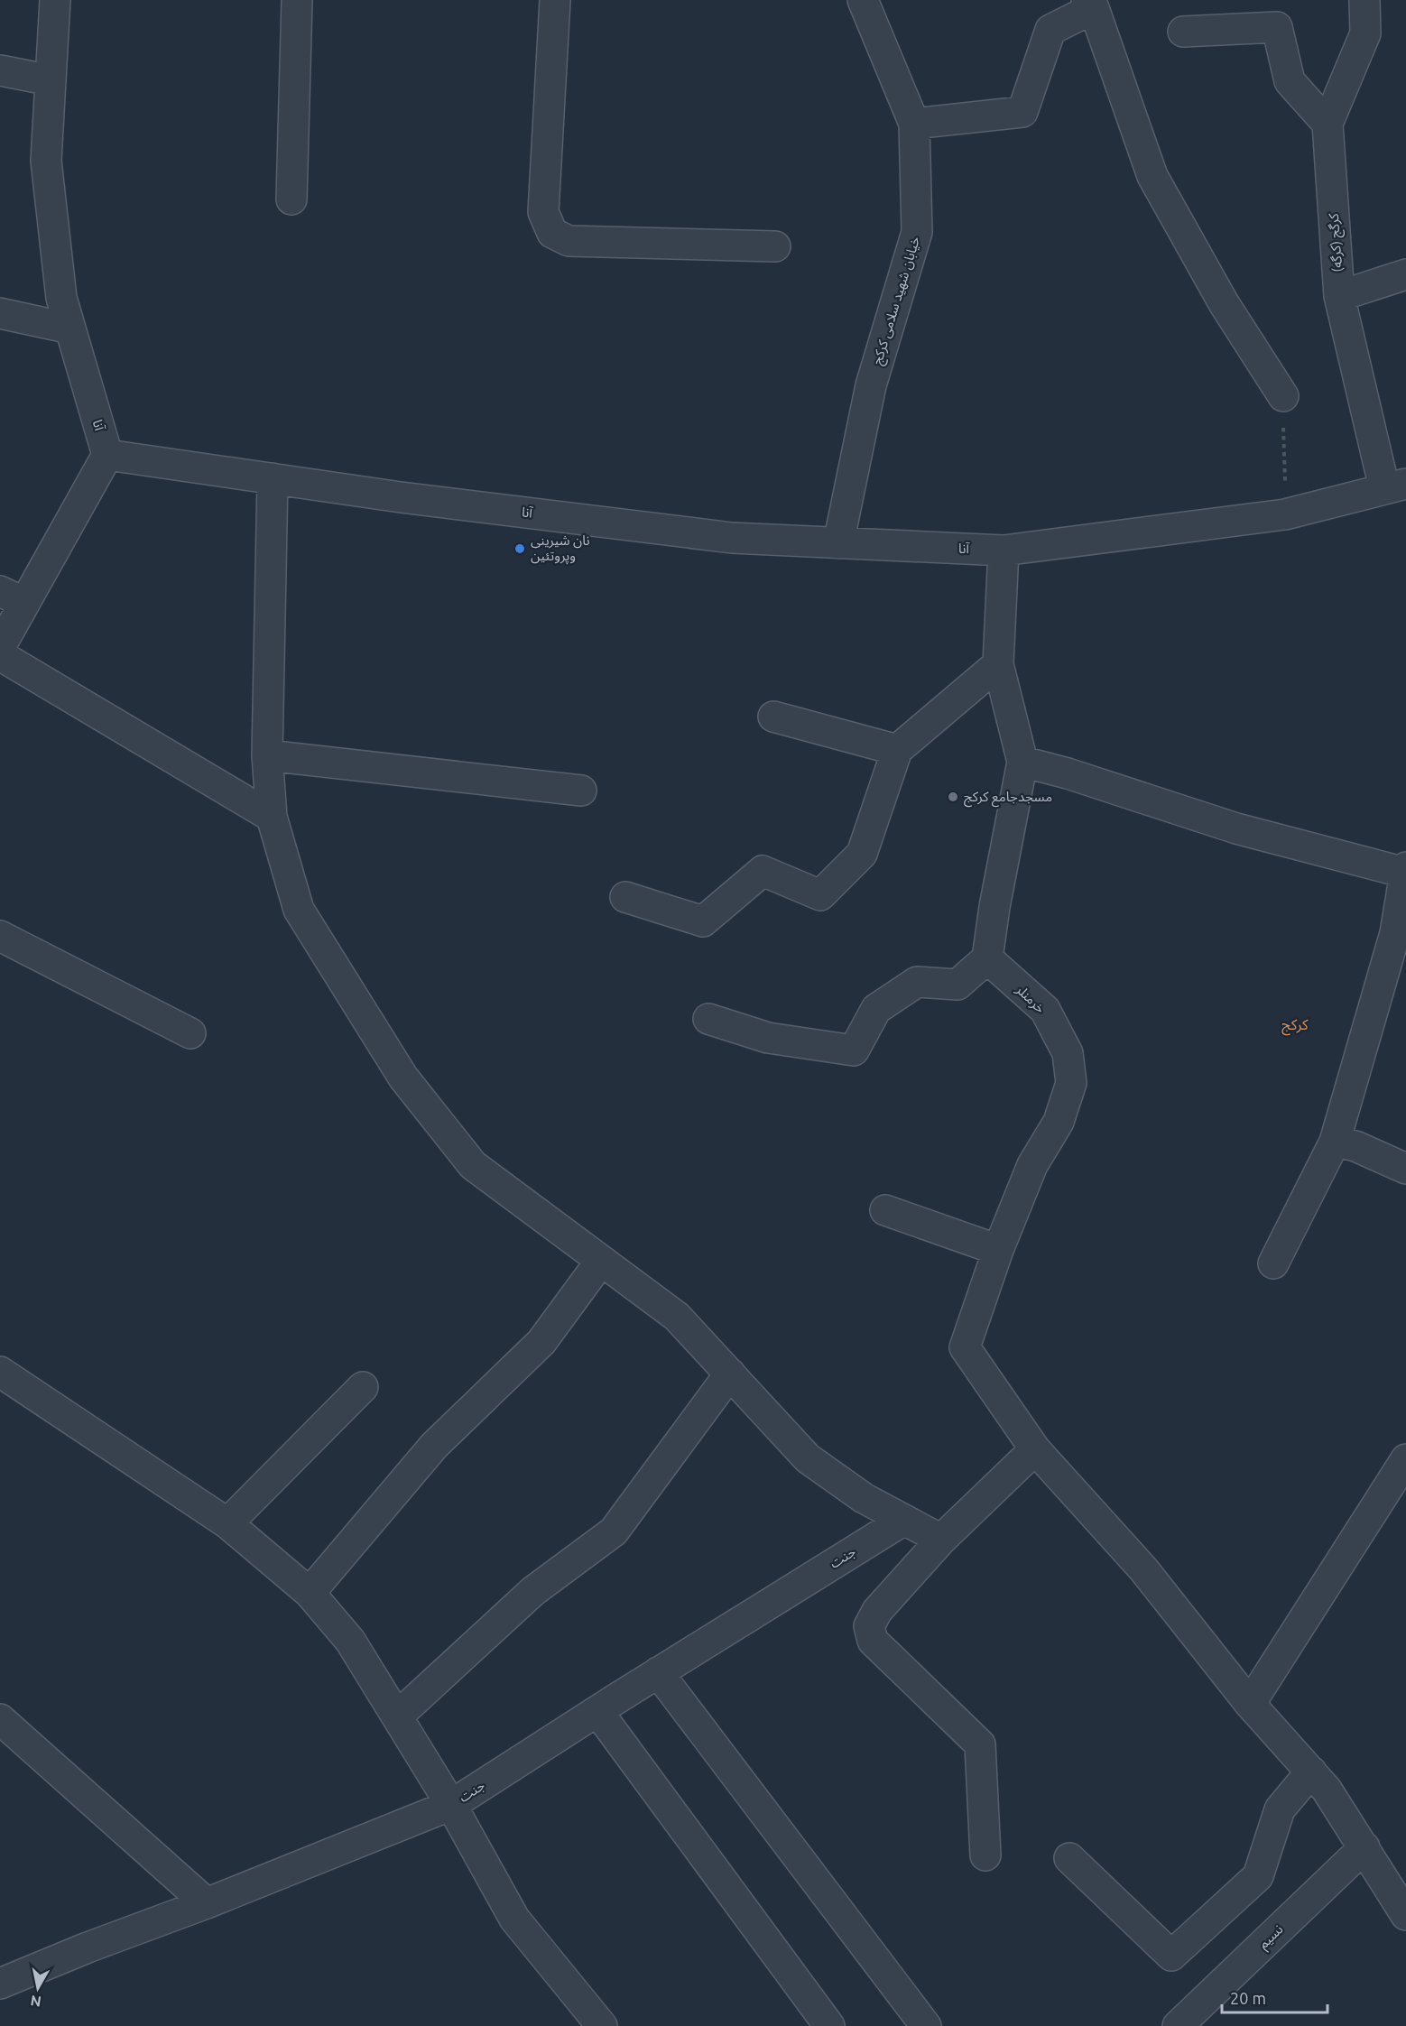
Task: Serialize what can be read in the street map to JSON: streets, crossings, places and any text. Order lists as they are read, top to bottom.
{
  "streets": {
    "street": [
      "کرگج (کرگه)",
      "خیابان شهید سلامی کرکج",
      "آنا",
      "خرمنلر",
      "جنت",
      "نسیم"
    ]
  },
  "crossings": [
    ["کرگج (کرگه)", "آنا"],
    ["خیابان شهید سلامی کرکج", "آنا"]
  ],
  "districts": ["کرکج"],
  "places": ["نان شیرینی وپروتئین", "مسجدجامع کرکج"],
  "scale_bar": "20 m",
  "north": "bottom"
}
